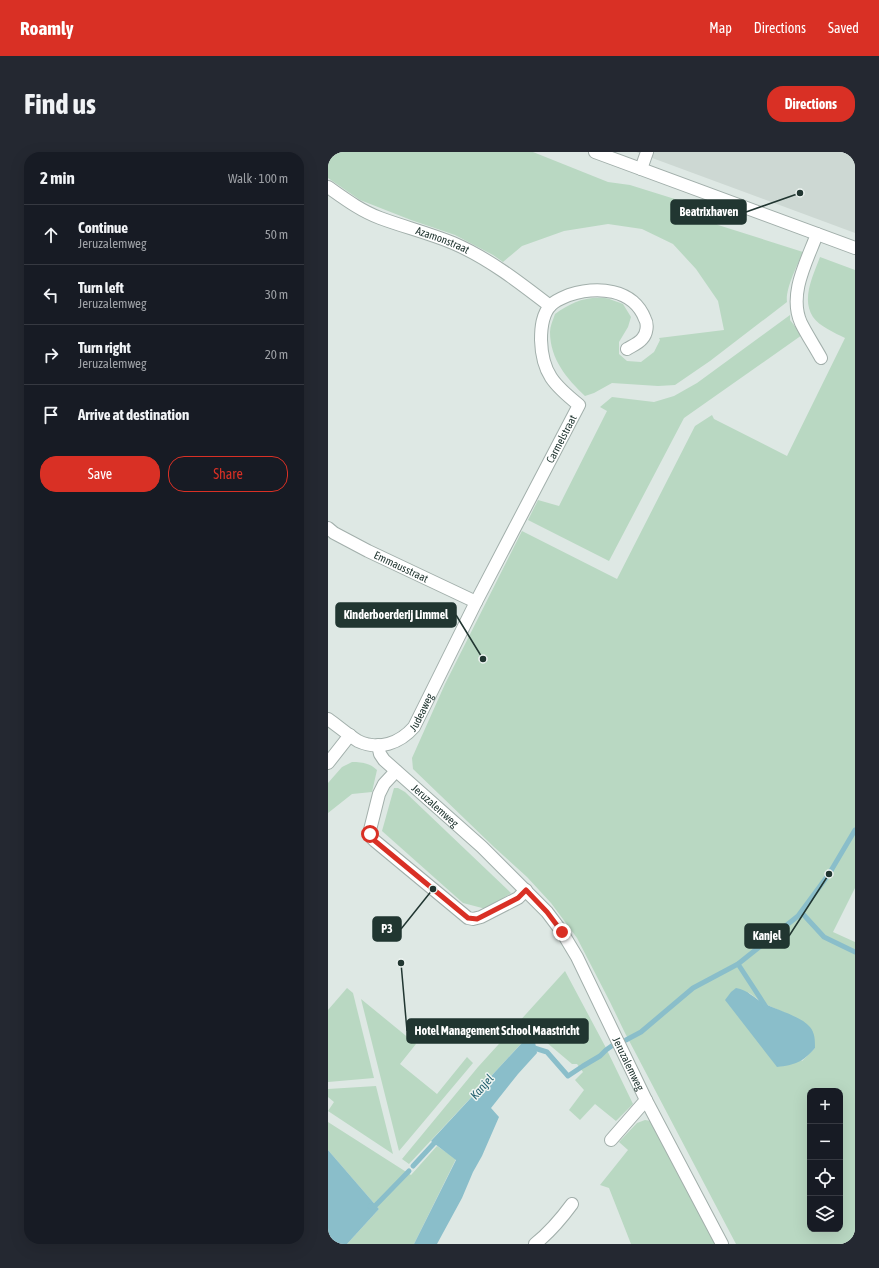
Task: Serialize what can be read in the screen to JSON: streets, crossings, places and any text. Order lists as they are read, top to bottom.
{
  "streets": {
    "street": [
      "Azamonstraat",
      "Carmelstraat",
      "Emmausstraat",
      "Judeaweg",
      "Jeruzalemweg"
    ]
  },
  "crossings": [
    ["Azamonstraat", "Carmelstraat"],
    ["Carmelstraat", "Emmausstraat"],
    ["Carmelstraat", "Judeaweg"],
    ["Emmausstraat", "Judeaweg"],
    ["Judeaweg", "Jeruzalemweg"]
  ],
  "water": ["Kanjel"],
  "places": [
    "Beatrixhaven",
    "Kinderboerderij Limmel",
    "Kanjel",
    "P3",
    "Hotel Management School Maastricht"
  ],
  "page": {
    "header": "Roamly",
    "nav": ["Map", "Directions", "Saved"],
    "buttons": [
      "Directions",
      ["Save", "Share"]
    ],
    "title": "Find us",
    "heading": ["2 min", "Walk · 100 m"],
    "list": [
      ["Continue", "Jeruzalemweg", "50 m"],
      ["Turn left", "Jeruzalemweg", "30 m"],
      ["Turn right", "Jeruzalemweg", "20 m"],
      "Arrive at destination"
    ],
    "map_buttons": ["+", "−"]
  }
}
